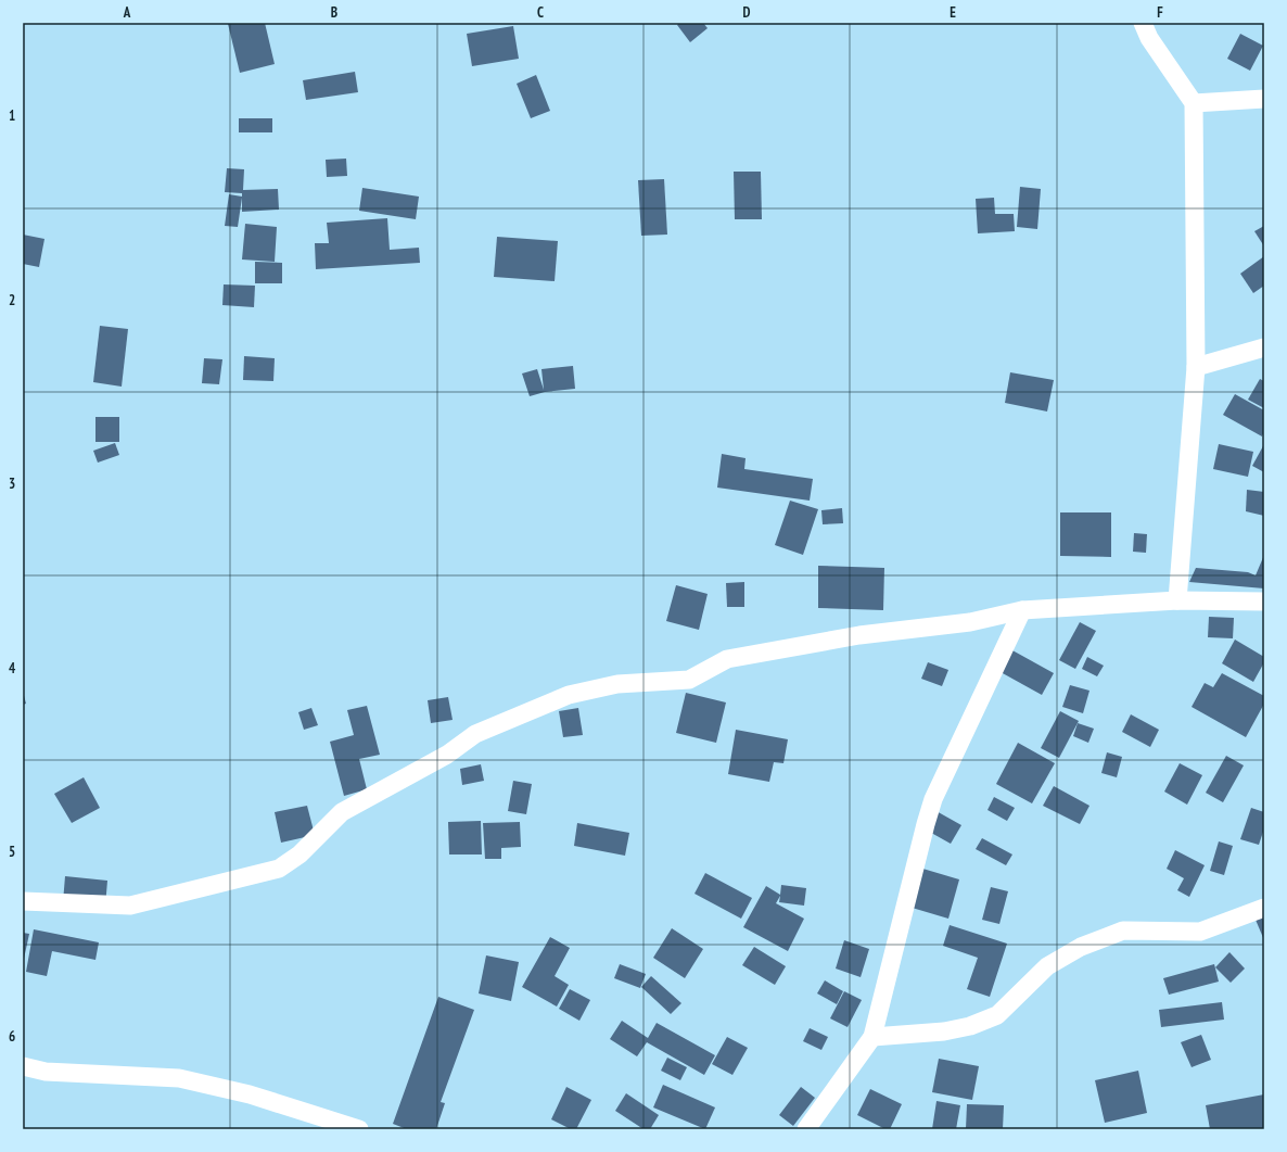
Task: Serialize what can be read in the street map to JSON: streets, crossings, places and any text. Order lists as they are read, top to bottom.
{
  "grid": {
    "columns": [
      "A",
      "B",
      "C",
      "D",
      "E",
      "F"
    ],
    "rows": [
      "1",
      "2",
      "3",
      "4",
      "5",
      "6"
    ]
  }
}
